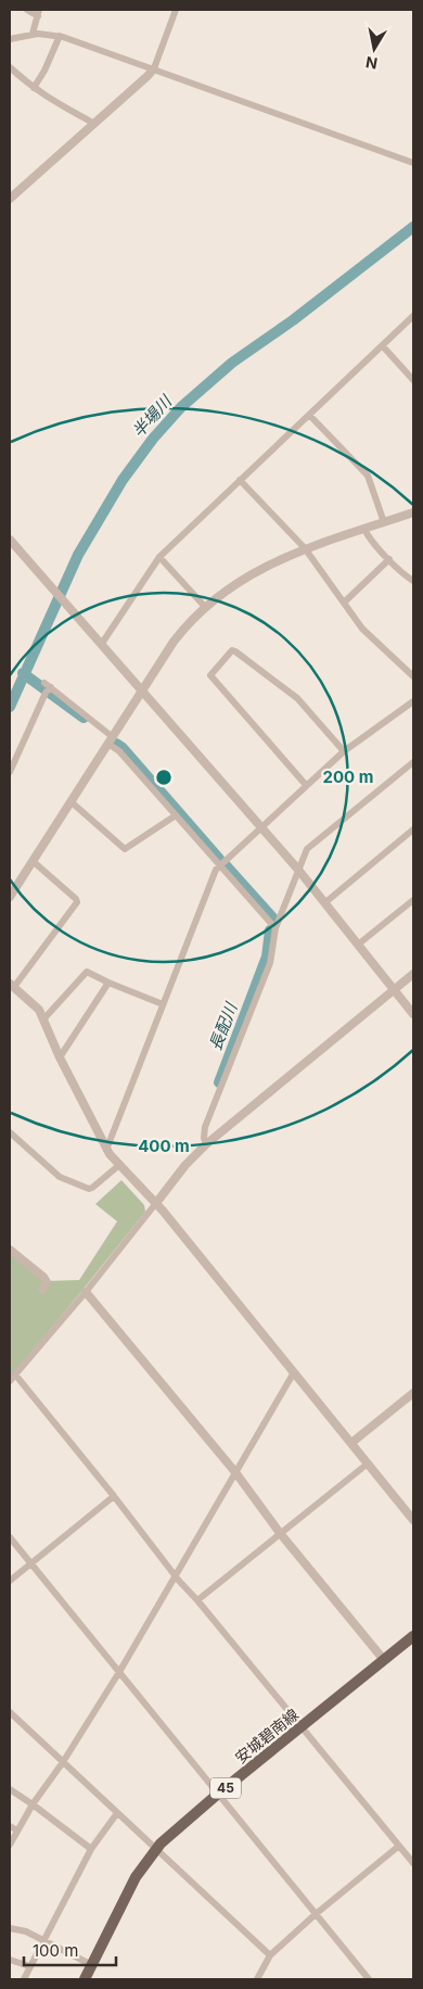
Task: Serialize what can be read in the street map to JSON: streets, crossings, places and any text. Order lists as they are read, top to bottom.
{
  "streets": {
    "main road": ["安城碧南線", "45"]
  },
  "water": ["半場川", "長配川"],
  "scale_bar": "100 m",
  "north": "bottom",
  "rings": ["200 m", "400 m"]
}
